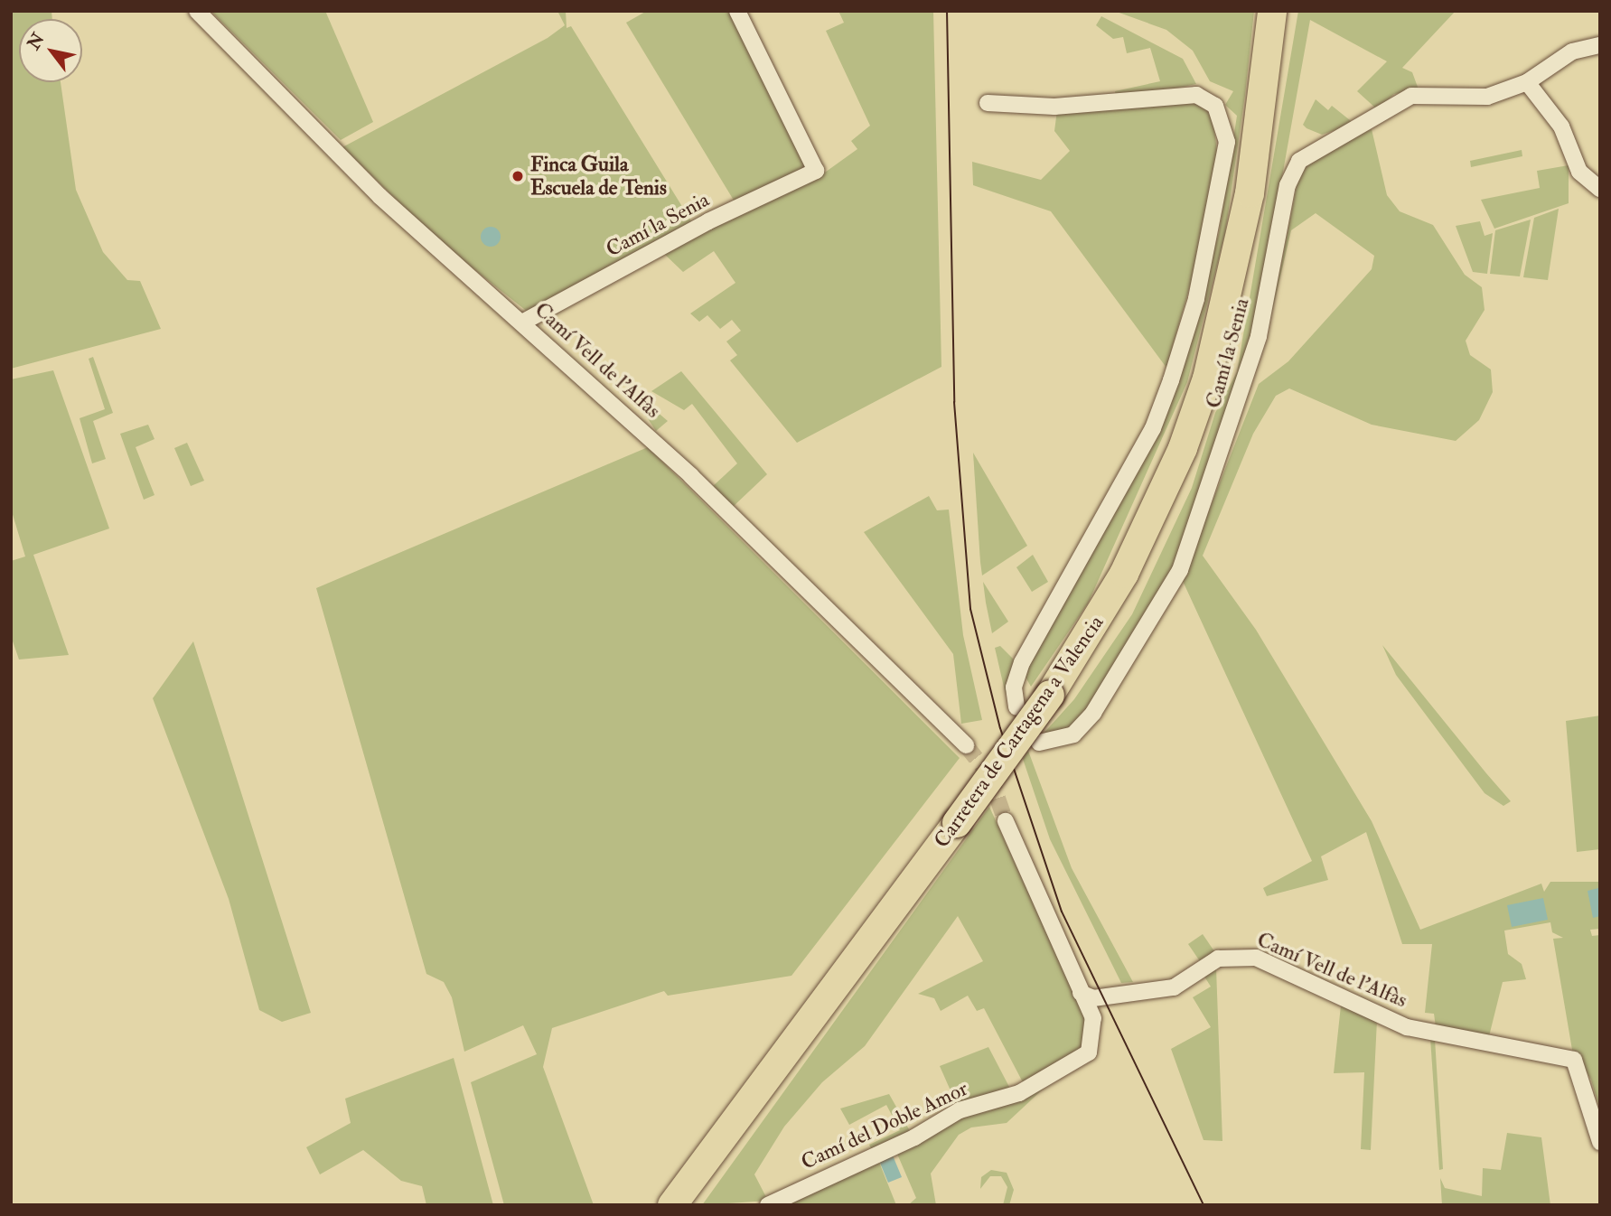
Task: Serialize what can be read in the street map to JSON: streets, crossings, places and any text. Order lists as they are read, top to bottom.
{
  "streets": {
    "highway": ["Carretera de Cartagena a Valencia"],
    "street": ["Camí la Senia", "Camí Vell de l'Alfàs", "Camí del Doble Amor"]
  },
  "crossings": [
    ["Camí la Senia", "Camí Vell de l'Alfàs"]
  ],
  "places": ["Finca Guila Escuela de Tenis"],
  "north": "top left"
}
